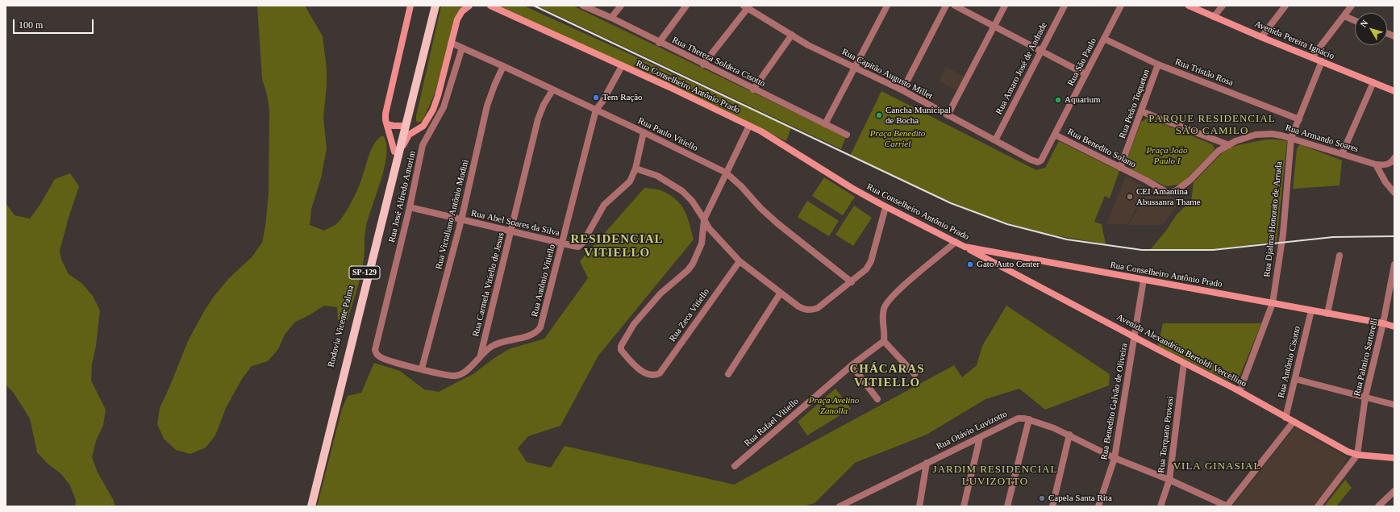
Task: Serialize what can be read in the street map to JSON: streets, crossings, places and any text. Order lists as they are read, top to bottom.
{
  "streets": {
    "main road": [
      "Avenida Pereira Ignácio",
      "Rua Conselheiro Antônio Prado",
      "SP-129",
      "Rodovia Vicente Palma",
      "Avenida Alexandrina Bertoldi Vercellino"
    ],
    "street": [
      "Rua Thereza Soldera Cisotto",
      "Rua São Paulo",
      "Rua Amaro José de Andrade",
      "Rua Tristão Rosa",
      "Rua Capitão Augusto Millet",
      "Rua Pedro Toqueton",
      "Rua Paulo Vitiello",
      "Rua Armando Soares",
      "Rua Benedito Solano",
      "Rua José Alfredo Amorim",
      "Rua Victaliano Antônio Modini",
      "Rua Djalma Honorato de Arruda",
      "Rua Abel Soares da Silva",
      "Rua Antônio Vitiello",
      "Rua Carmela Vitiello de Jesus",
      "Rua Zeca Vitiello",
      "Rua Palmiro Sartorelli",
      "Rua Antônio Cisotto",
      "Rua Benedito Galvão de Oliveira",
      "Rua Rafael Vitiello",
      "Rua Otávio Luvizotto",
      "Rua Torquato Provasi"
    ]
  },
  "crossings": [
    ["Avenida Pereira Ignácio", "Rua Djalma Honorato de Arruda"],
    ["Rua São Paulo", "Rua Tristão Rosa"],
    ["Rua São Paulo", "Rua Capitão Augusto Millet"],
    ["Rua São Paulo", "Rua Benedito Solano"],
    ["Rua Amaro José de Andrade", "Rua Capitão Augusto Millet"],
    ["Rua Tristão Rosa", "Rua Pedro Toqueton"],
    ["Rua Tristão Rosa", "Rua Djalma Honorato de Arruda"],
    ["Rua Conselheiro Antônio Prado", "Rua Djalma Honorato de Arruda"],
    ["Rua Conselheiro Antônio Prado", "Rua Antônio Vitiello"],
    ["Rua Conselheiro Antônio Prado", "Avenida Alexandrina Bertoldi Vercellino"],
    ["Rua Conselheiro Antônio Prado", "Rua Palmiro Sartorelli"],
    ["Rua Conselheiro Antônio Prado", "Rua Antônio Cisotto"],
    ["Rua Conselheiro Antônio Prado", "Rua Benedito Galvão de Oliveira"],
    ["Rua Pedro Toqueton", "Rua Benedito Solano"],
    ["Rua Paulo Vitiello", "Rua José Alfredo Amorim"],
    ["Rua Paulo Vitiello", "Rua Victaliano Antônio Modini"],
    ["Rua Paulo Vitiello", "Rua Abel Soares da Silva"],
    ["Rua Paulo Vitiello", "Rua Antônio Vitiello"],
    ["Rua Paulo Vitiello", "Rua Carmela Vitiello de Jesus"],
    ["Rua Armando Soares", "Rua Benedito Solano"],
    ["Rua Armando Soares", "Rua Djalma Honorato de Arruda"],
    ["Rua José Alfredo Amorim", "Rua Abel Soares da Silva"],
    ["Rua José Alfredo Amorim", "Rua Antônio Vitiello"],
    ["Rua Victaliano Antônio Modini", "Rua Abel Soares da Silva"],
    ["Rua Victaliano Antônio Modini", "Rua Antônio Vitiello"],
    ["Rua Djalma Honorato de Arruda", "Avenida Alexandrina Bertoldi Vercellino"],
    ["Rua Abel Soares da Silva", "Rua Antônio Vitiello"],
    ["Rua Abel Soares da Silva", "Rua Carmela Vitiello de Jesus"],
    ["SP-129", "Rodovia Vicente Palma"],
    ["Rua Antônio Vitiello", "Rua Carmela Vitiello de Jesus"],
    ["Avenida Alexandrina Bertoldi Vercellino", "Rua Palmiro Sartorelli"],
    ["Avenida Alexandrina Bertoldi Vercellino", "Rua Antônio Cisotto"],
    ["Avenida Alexandrina Bertoldi Vercellino", "Rua Benedito Galvão de Oliveira"],
    ["Avenida Alexandrina Bertoldi Vercellino", "Rua Torquato Provasi"],
    ["Rua Benedito Galvão de Oliveira", "Rua Otávio Luvizotto"],
    ["Rua Otávio Luvizotto", "Rua Torquato Provasi"]
  ],
  "districts": [
    "PARQUE RESIDENCIAL SÃO CAMILO",
    "RESIDENCIAL VITIELLO",
    "CHÁCARAS VITIELLO",
    "VILA GINASIAL",
    "JARDIM RESIDENCIAL LUVIZOTTO"
  ],
  "parks": ["Praça Benedito Carriel", "Praça João Paulo I", "Praça Avelino Zanolla"],
  "places": [
    "Tem Ração",
    "Aquarium",
    "Cancha Municipal de Bocha",
    "CEI Amantina Abussanra Thame",
    "Gato Auto Center",
    "Capela Santa Rita"
  ],
  "scale_bar": "100 m",
  "north": "top left"
}
